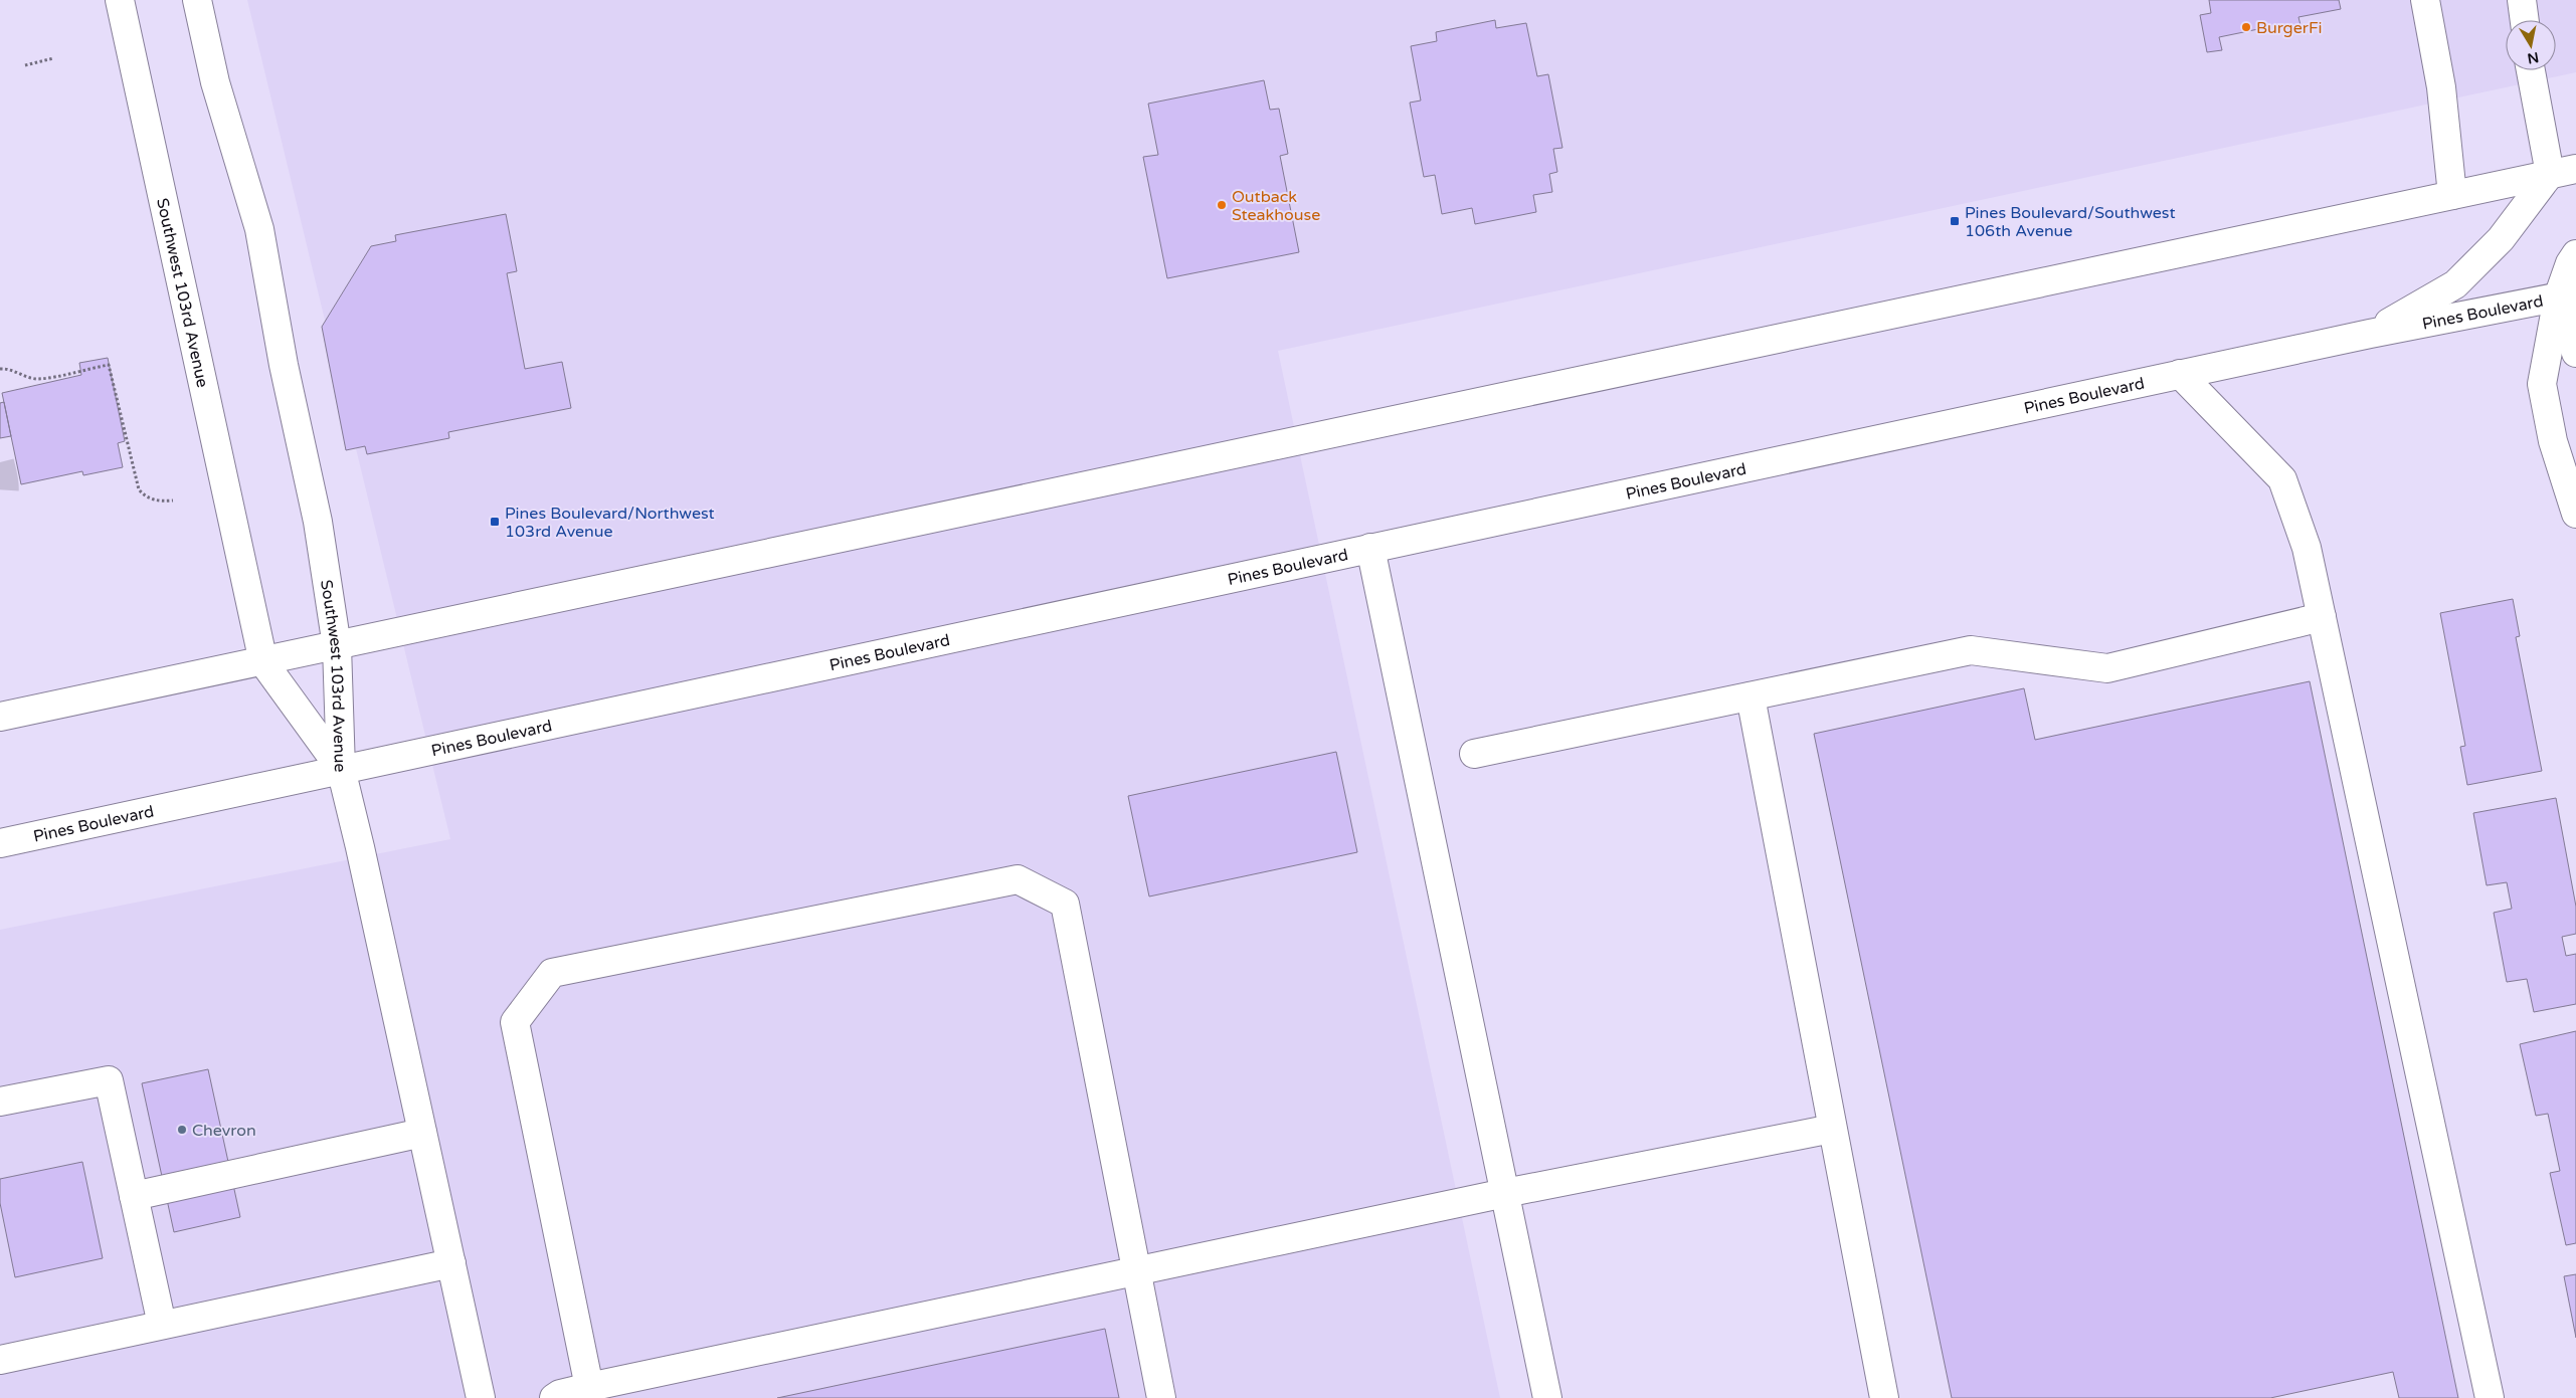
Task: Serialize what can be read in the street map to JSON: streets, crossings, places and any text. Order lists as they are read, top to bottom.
{
  "streets": {
    "main road": ["Southwest 103rd Avenue", "Pines Boulevard"]
  },
  "crossings": [
    ["Southwest 103rd Avenue", "Pines Boulevard"]
  ],
  "places": {
    "other": ["BurgerFi", "Outback Steakhouse", "Chevron"],
    "transit": ["Pines Boulevard/Southwest 106th Avenue", "Pines Boulevard/Northwest 103rd Avenue"]
  },
  "north": "bottom"
}
